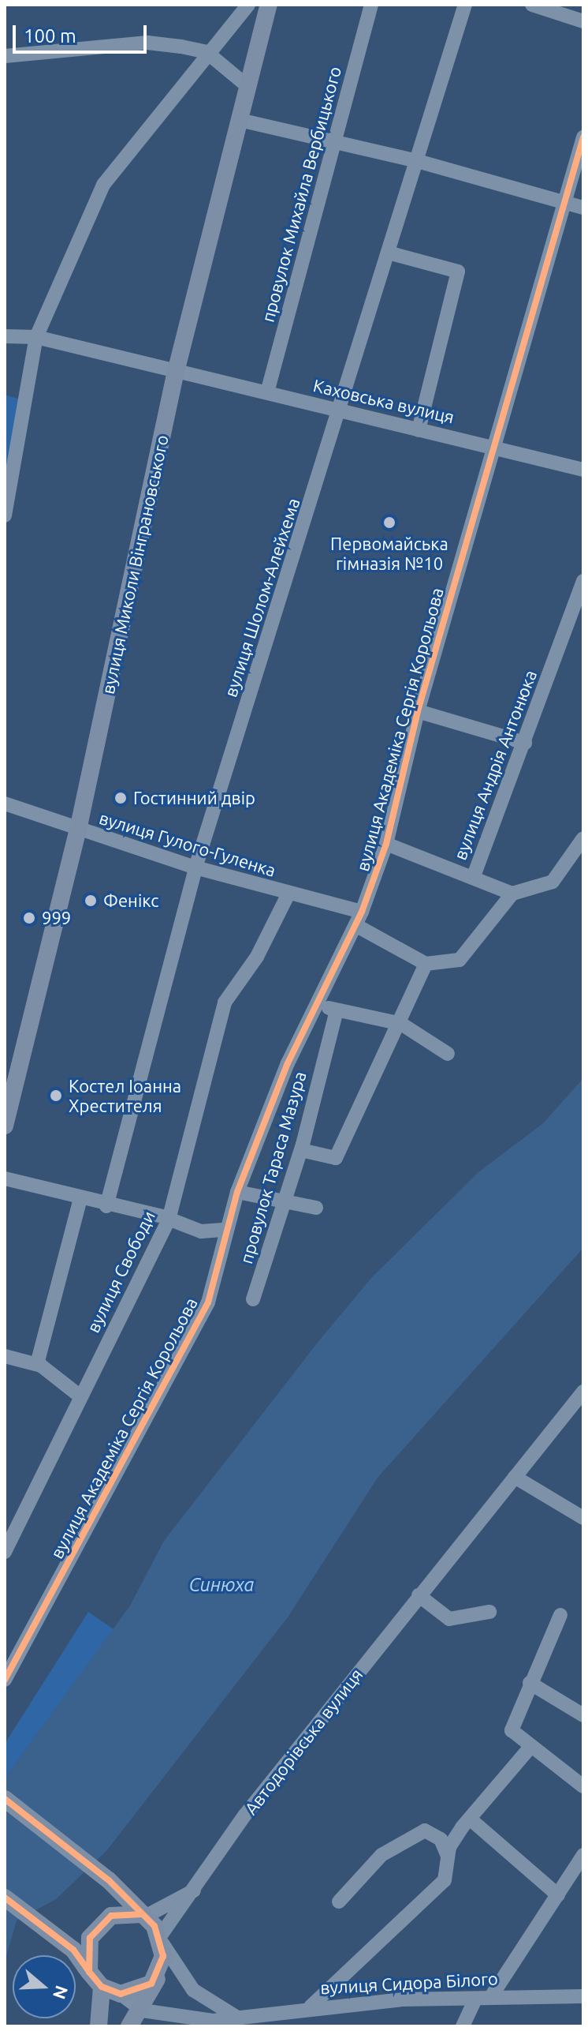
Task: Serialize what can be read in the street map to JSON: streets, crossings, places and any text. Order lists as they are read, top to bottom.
{
  "streets": {
    "main road": ["вулиця Миколи Вінграновського"],
    "street": [
      "провулок Михайла Вербицького",
      "Каховська вулиця",
      "вулиця Шолом-Алейхема",
      "вулиця Академіка Сергія Корольова",
      "вулиця Андрія Антонюка",
      "вулиця Гулого-Гуленка",
      "провулок Тараса Мазура",
      "вулиця Свободи",
      "Автодорівська вулиця",
      "вулиця Сидора Білого"
    ]
  },
  "crossings": [
    ["провулок Михайла Вербицького", "Каховська вулиця"],
    ["Каховська вулиця", "вулиця Миколи Вінграновського"],
    ["Каховська вулиця", "вулиця Шолом-Алейхема"],
    ["Каховська вулиця", "вулиця Академіка Сергія Корольова"],
    ["вулиця Миколи Вінграновського", "вулиця Гулого-Гуленка"],
    ["вулиця Шолом-Алейхема", "вулиця Гулого-Гуленка"],
    ["вулиця Академіка Сергія Корольова", "вулиця Андрія Антонюка"],
    ["вулиця Академіка Сергія Корольова", "вулиця Гулого-Гуленка"],
    ["вулиця Гулого-Гуленка", "вулиця Свободи"],
    ["Автодорівська вулиця", "вулиця Сидора Білого"]
  ],
  "water": ["Синюха"],
  "places": [
    "Первомайська гімназія №10",
    "Гостинний двір",
    "Фенікс",
    "999",
    "Костел Іоанна Хрестителя"
  ],
  "scale_bar": "100 m",
  "north": "right"
}
